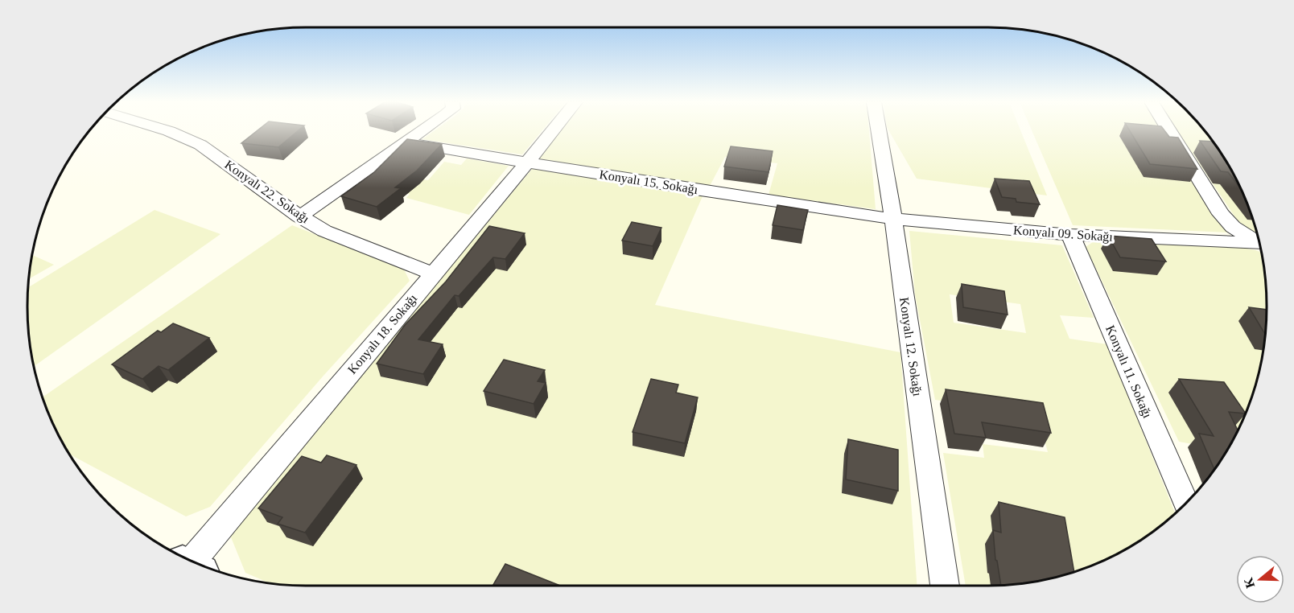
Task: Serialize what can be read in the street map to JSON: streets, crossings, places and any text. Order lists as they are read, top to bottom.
{
  "streets": {
    "street": [
      "Konyalı 15. Sokağı",
      "Konyalı 22. Sokağı",
      "Konyalı 09. Sokağı",
      "Konyalı 18. Sokağı",
      "Konyalı 12. Sokağı",
      "Konyalı 11. Sokağı"
    ]
  },
  "crossings": [
    ["Konyalı 15. Sokağı", "Konyalı 09. Sokağı"],
    ["Konyalı 15. Sokağı", "Konyalı 18. Sokağı"],
    ["Konyalı 15. Sokağı", "Konyalı 12. Sokağı"],
    ["Konyalı 22. Sokağı", "Konyalı 18. Sokağı"],
    ["Konyalı 09. Sokağı", "Konyalı 12. Sokağı"],
    ["Konyalı 09. Sokağı", "Konyalı 11. Sokağı"]
  ],
  "north": "left"
}
